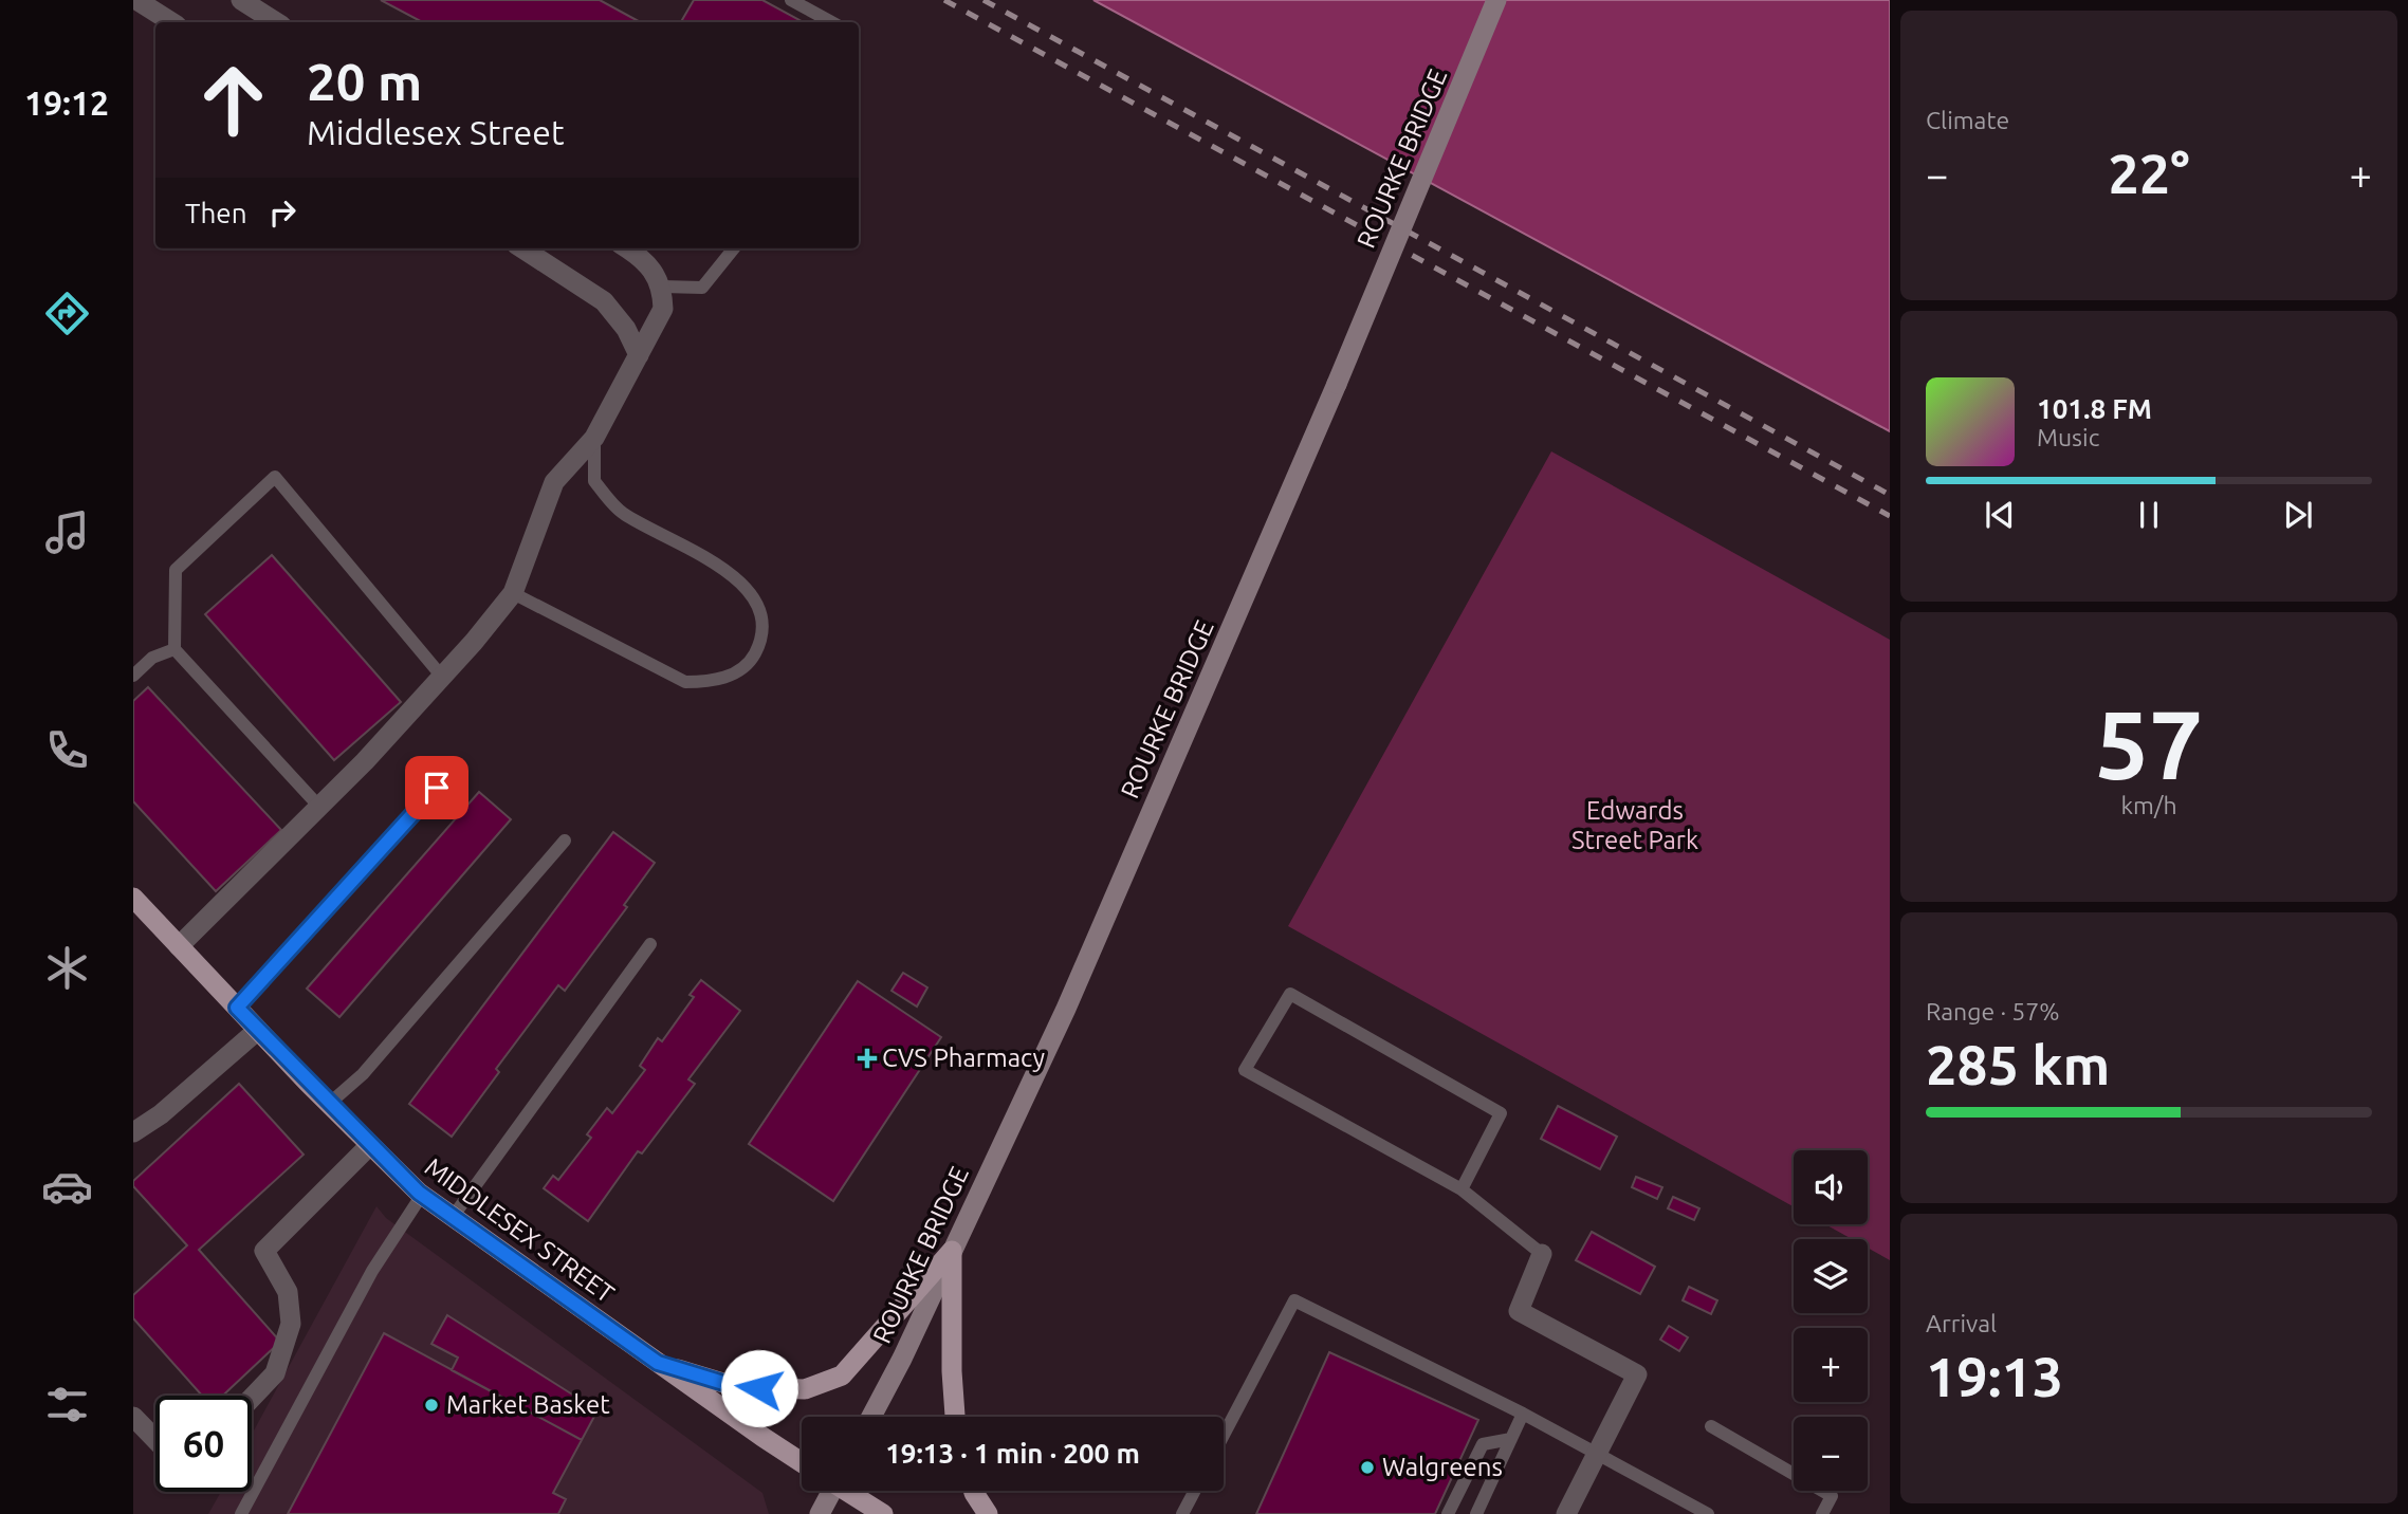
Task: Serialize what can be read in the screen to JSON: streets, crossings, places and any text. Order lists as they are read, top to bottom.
{
  "streets": {
    "main road": ["ROURKE BRIDGE", "MIDDLESEX STREET"]
  },
  "parks": ["Edwards Street Park"],
  "places": {
    "health": ["CVS Pharmacy"],
    "other": ["Market Basket", "Walgreens"]
  },
  "page": {
    "tabs": "19:12",
    "tile": [
      "Climate",
      ["57", "km/h"],
      ["Range · 57%", "285 km"],
      ["Arrival", "19:13"]
    ],
    "turn": ["20 m", "Middlesex Street"],
    "heat": ["−", "22°", "+"],
    "then": "Then",
    "song": ["101.8 FM", "Music"],
    "map_buttons": ["+", "−"],
    "limit": "60",
    "trip": "19:13 · 1 min · 200 m"
  }
}
